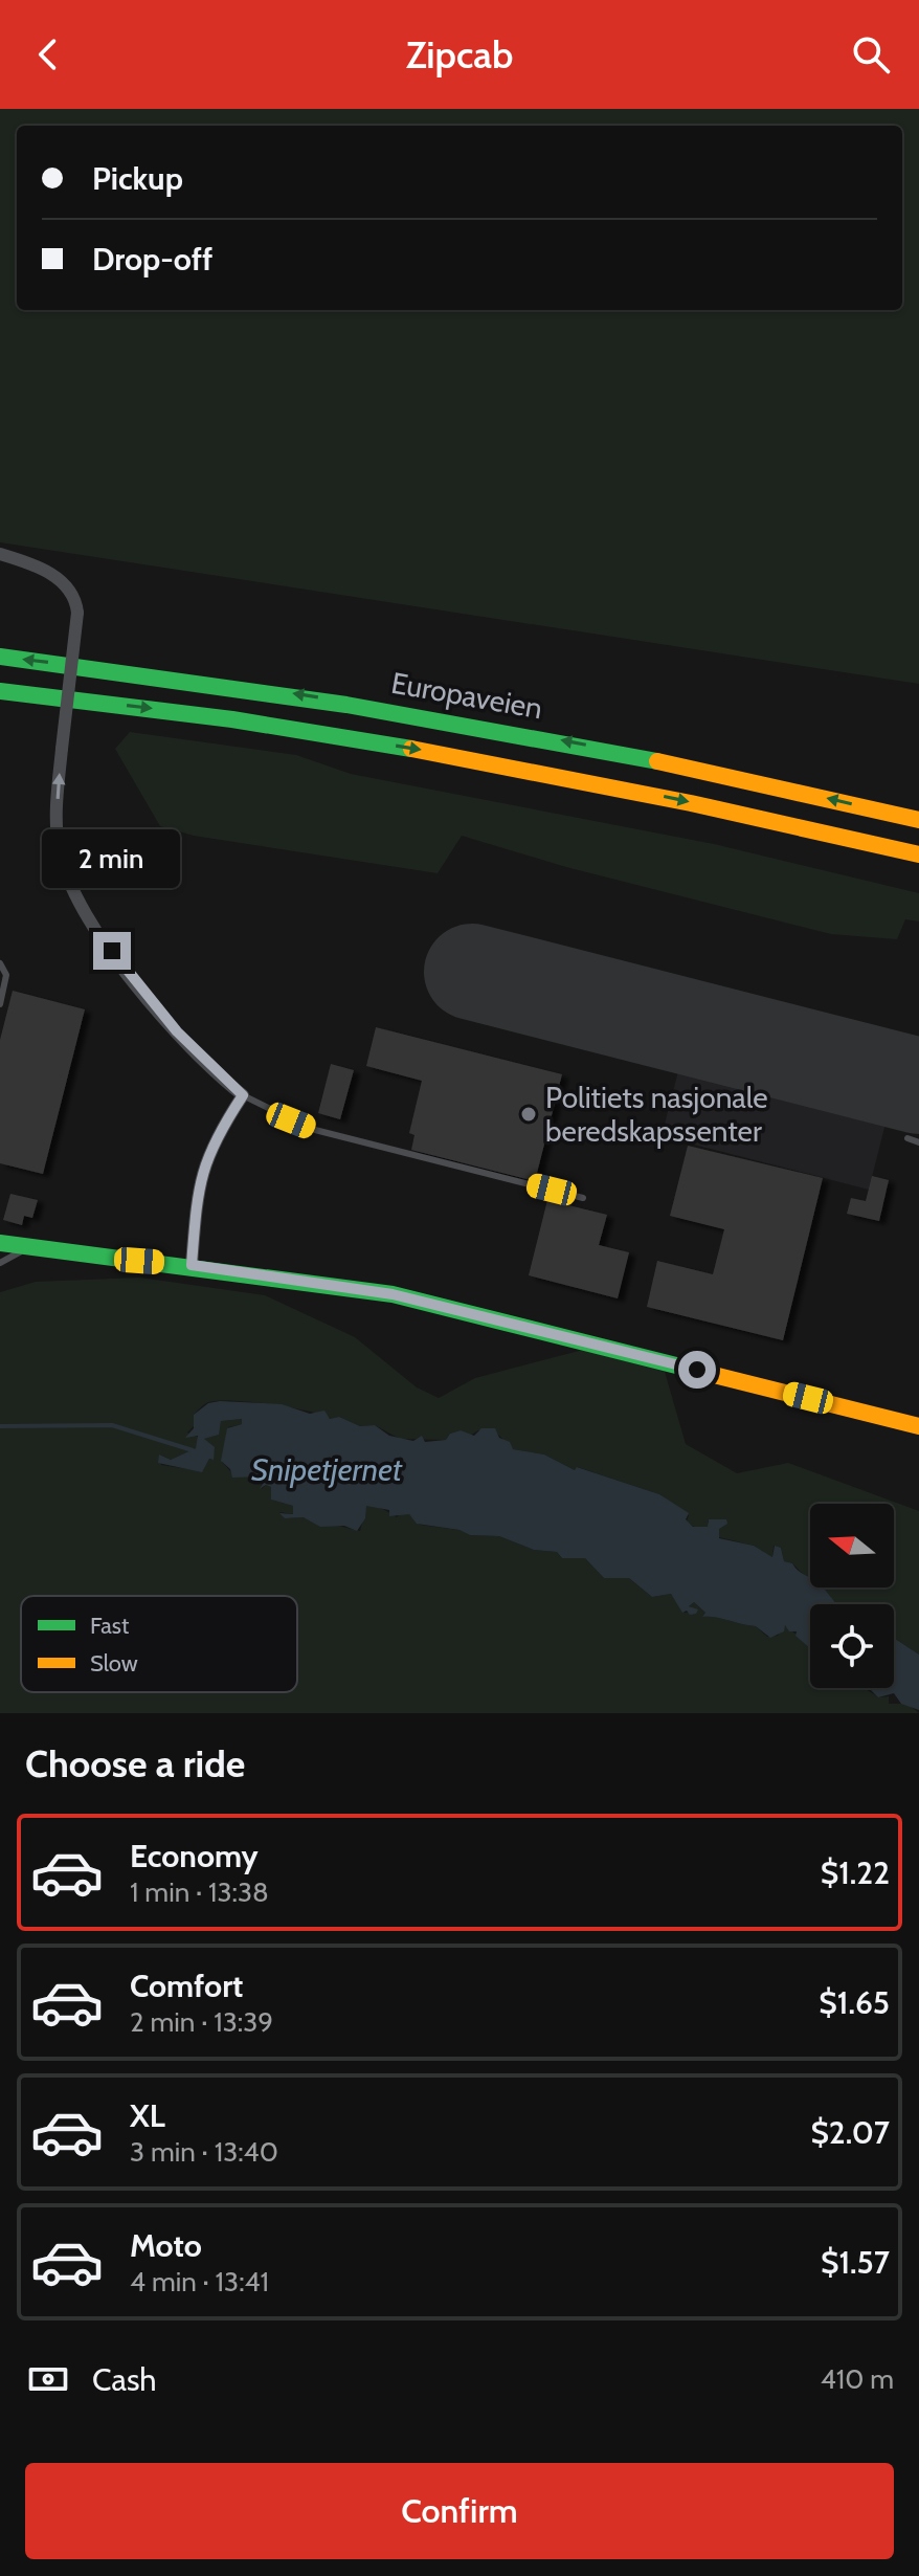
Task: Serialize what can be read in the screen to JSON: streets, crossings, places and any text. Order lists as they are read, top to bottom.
{
  "streets": {
    "main road": ["Europaveien"]
  },
  "water": ["Snipetjernet"],
  "places": ["Politiets nasjonale beredskapssenter"],
  "legend": ["Fast", "Slow"],
  "north": "left",
  "page": {
    "header": "Zipcab",
    "banner": ["Pickup", "Drop-off"],
    "bubble": "2 min",
    "heading": "Choose a ride",
    "list": [
      {
        "name": "Economy",
        "note": "1 min · 13:38",
        "value": "$1.22"
      },
      {
        "name": "Comfort",
        "note": "2 min · 13:39",
        "value": "$1.65"
      },
      {
        "name": "XL",
        "note": "3 min · 13:40",
        "value": "$2.07"
      },
      {
        "name": "Moto",
        "note": "4 min · 13:41",
        "value": "$1.57"
      }
    ],
    "pay": ["Cash", "410 m"],
    "buttons": "Confirm"
  }
}
